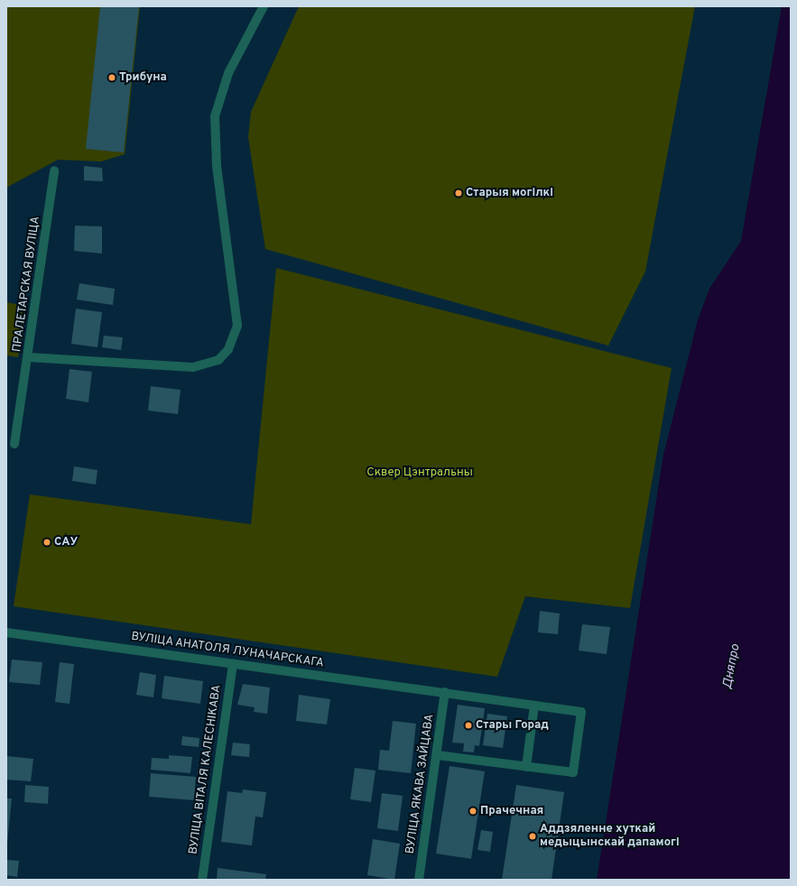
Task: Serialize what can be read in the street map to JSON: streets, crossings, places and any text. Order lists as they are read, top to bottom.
{
  "streets": {
    "street": [
      "ПРАЛЕТАРСКАЯ ВУЛІЦА",
      "ВУЛІЦА АНАТОЛЯ ЛУНАЧАРСКАГА",
      "ВУЛІЦА ВІТАЛЯ КАЛЕСНІКАВА",
      "ВУЛІЦА ЯКАВА ЗАЙЦАВА"
    ]
  },
  "crossings": [
    ["ВУЛІЦА АНАТОЛЯ ЛУНАЧАРСКАГА", "ВУЛІЦА ВІТАЛЯ КАЛЕСНІКАВА"],
    ["ВУЛІЦА АНАТОЛЯ ЛУНАЧАРСКАГА", "ВУЛІЦА ЯКАВА ЗАЙЦАВА"]
  ],
  "water": ["Дняпро"],
  "parks": ["Сквер Цэнтральны"],
  "places": [
    "Трибуна",
    "Старыя могілкі",
    "САУ",
    "Стары Горад",
    "Прачечная",
    "Аддзяленне хуткай медыцынскай дапамогі"
  ]
}
